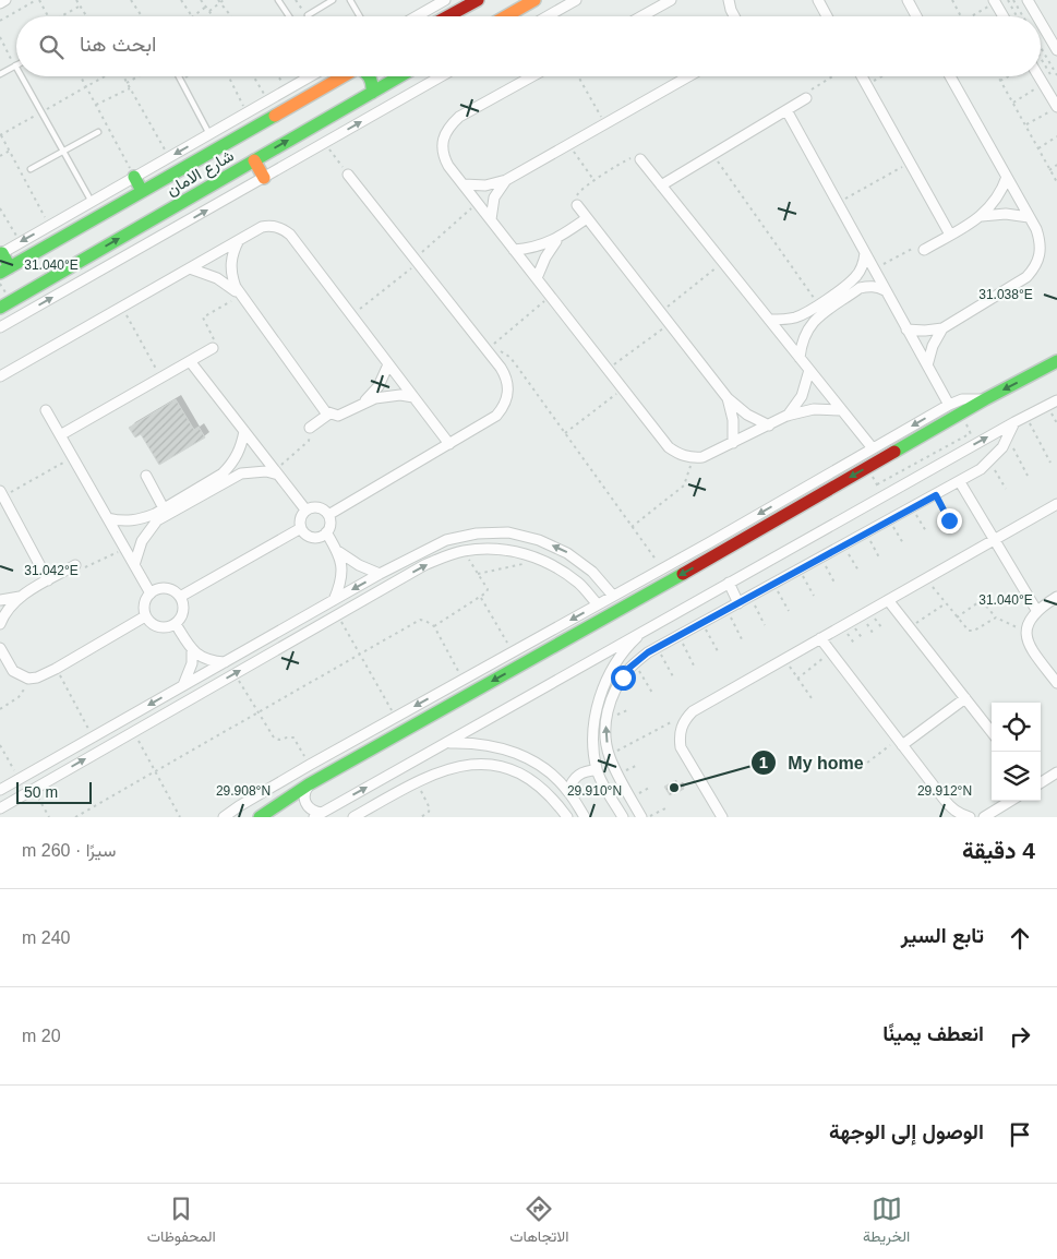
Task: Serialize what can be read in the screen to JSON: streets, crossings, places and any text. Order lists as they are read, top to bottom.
{
  "streets": {
    "street": ["شارع الامان"]
  },
  "places": ["My home"],
  "scale_bar": "50 m",
  "page": {
    "search": "ابحث هنا",
    "scale": "50 m",
    "heading": ["4 دقيقة", "سيرًا · 260 m"],
    "list": [
      ["تابع السير", "240 m"],
      ["انعطف يمينًا", "20 m"],
      "الوصول إلى الوجهة"
    ],
    "nav": ["الخريطة", "الاتجاهات", "المحفوظات"]
  },
  "coordinates": [
    "31.040°E",
    "31.038°E",
    "31.042°E",
    "29.908°N",
    "29.910°N",
    "29.912°N"
  ]
}
